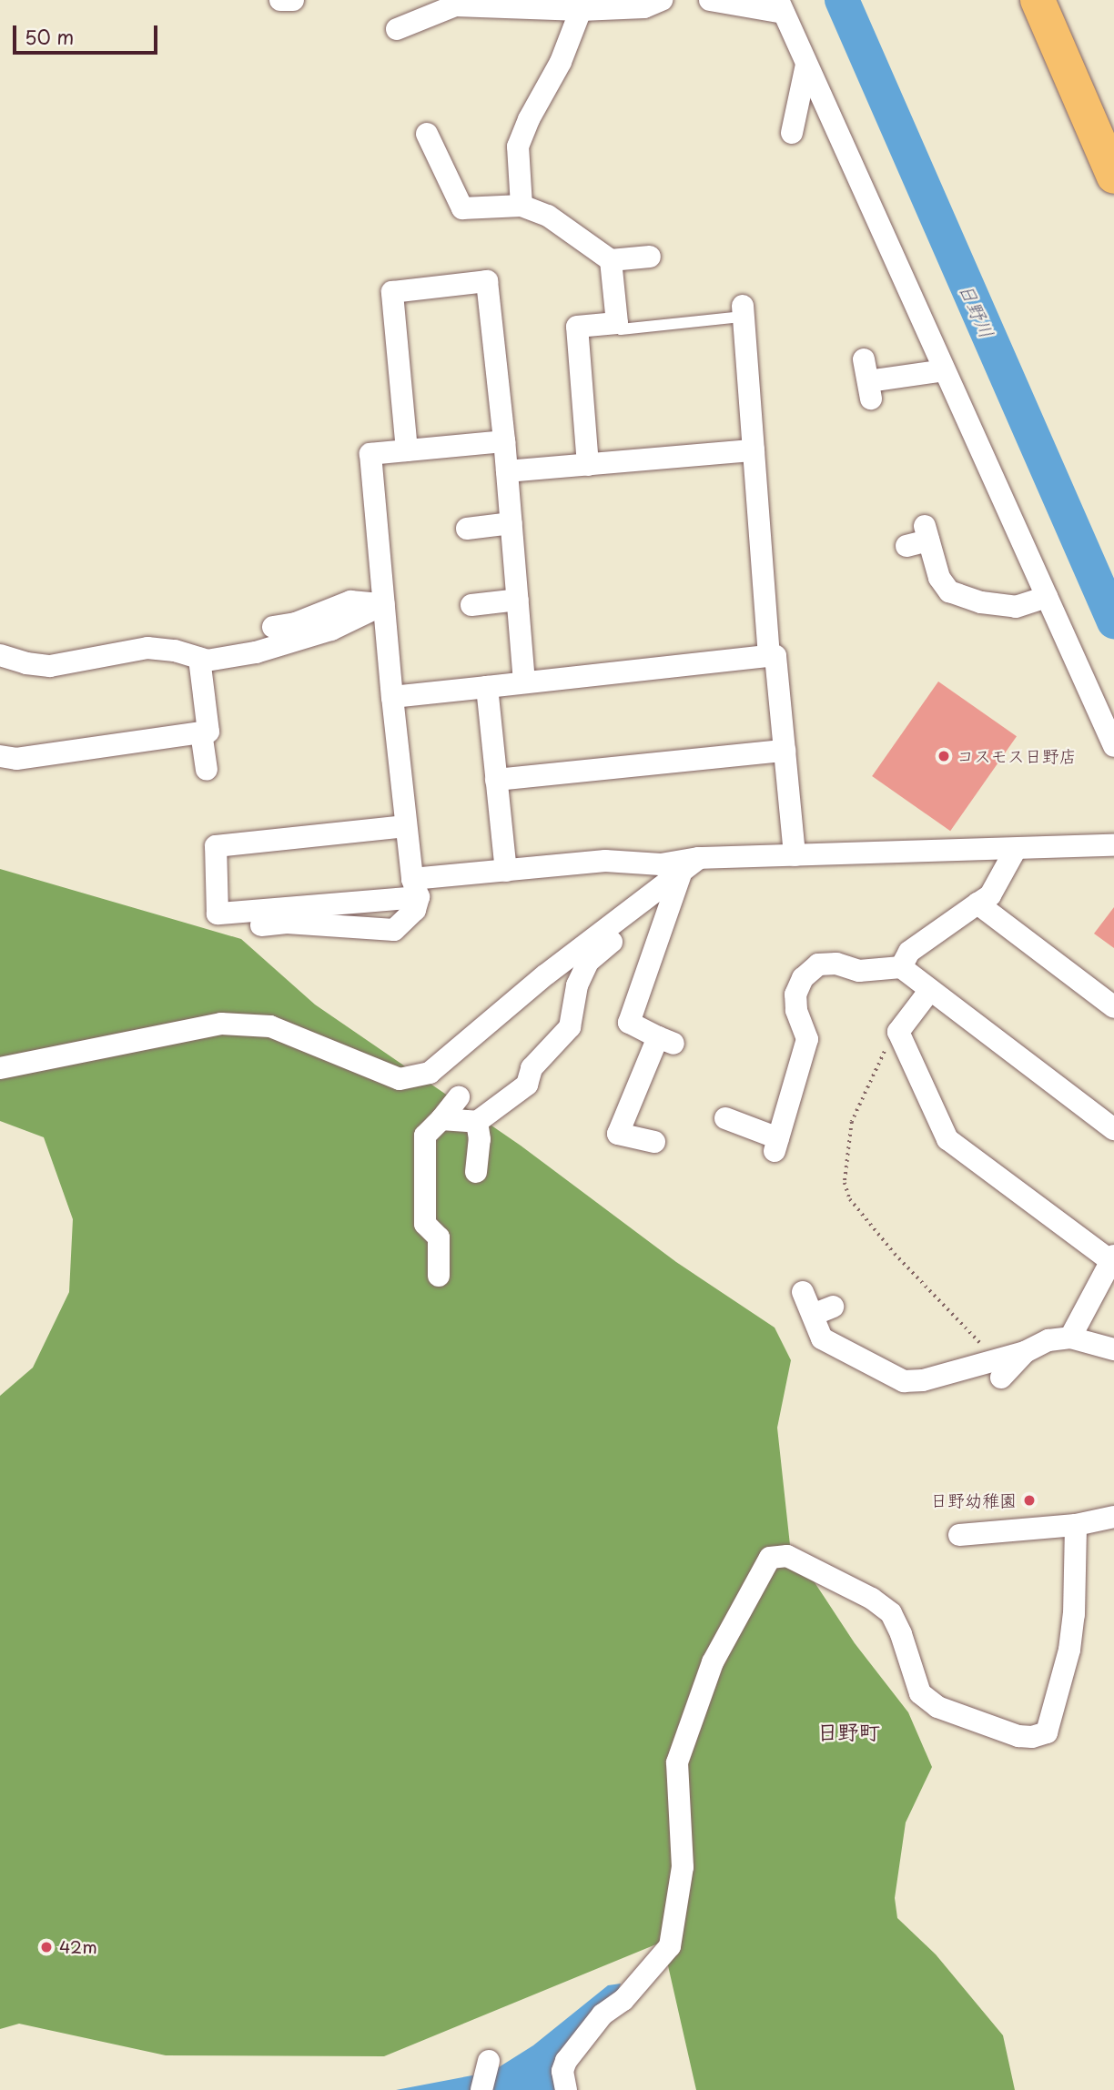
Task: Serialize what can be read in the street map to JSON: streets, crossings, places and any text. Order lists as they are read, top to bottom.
{
  "districts": ["日野町"],
  "water": ["日野川"],
  "places": ["コスモス日野店", "日野幼稚園", "42m"],
  "scale_bar": "50 m"
}
